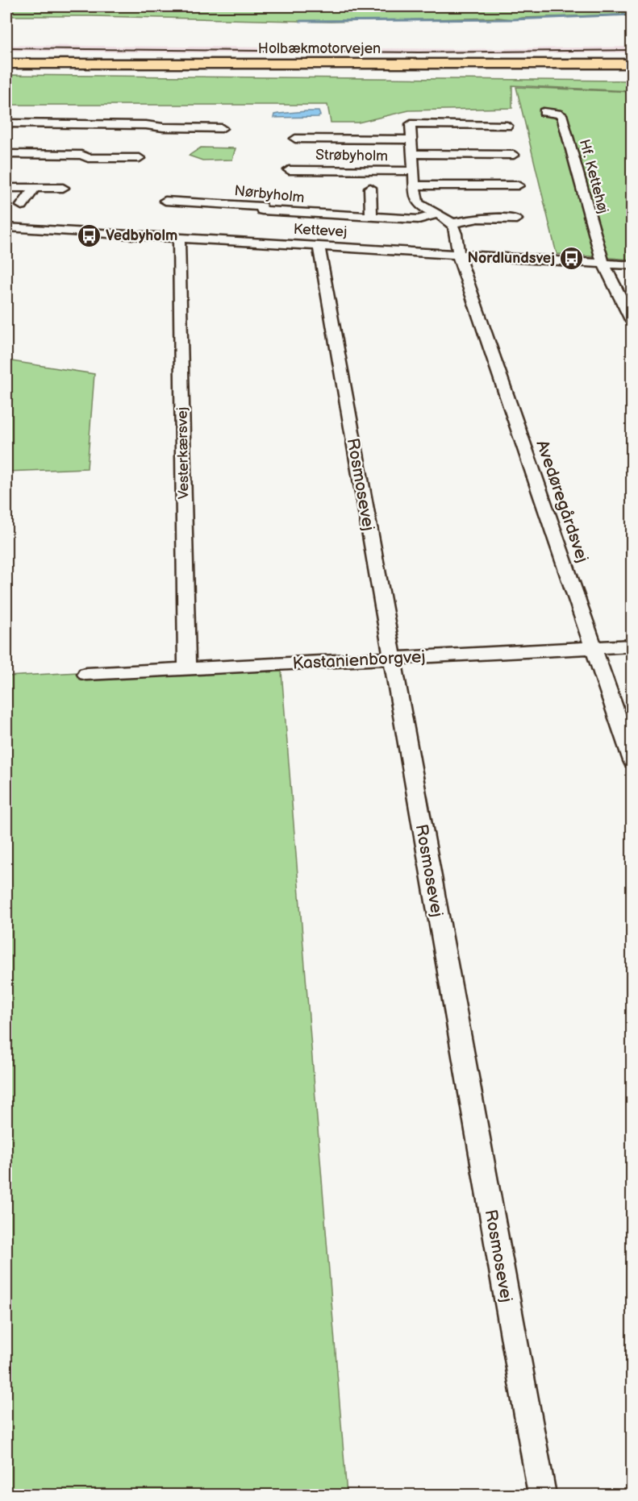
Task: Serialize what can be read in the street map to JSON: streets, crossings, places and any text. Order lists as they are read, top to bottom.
{
  "streets": {
    "highway": ["Holbækmotorvejen"],
    "street": [
      "Strøbyholm",
      "Hf. Kettehøj",
      "Nørbyholm",
      "Kettevej",
      "Vesterkærsvej",
      "Rosmosevej",
      "Avedøregårdsvej",
      "Kastanienborgvej"
    ]
  },
  "crossings": [
    ["Strøbyholm", "Nørbyholm"],
    ["Hf. Kettehøj", "Kettevej"],
    ["Kettevej", "Vesterkærsvej"],
    ["Kettevej", "Rosmosevej"],
    ["Kettevej", "Avedøregårdsvej"],
    ["Vesterkærsvej", "Kastanienborgvej"],
    ["Rosmosevej", "Kastanienborgvej"],
    ["Avedøregårdsvej", "Kastanienborgvej"]
  ],
  "places": {
    "bus stop": ["Vedbyholm", "Nordlundsvej"]
  }
}
